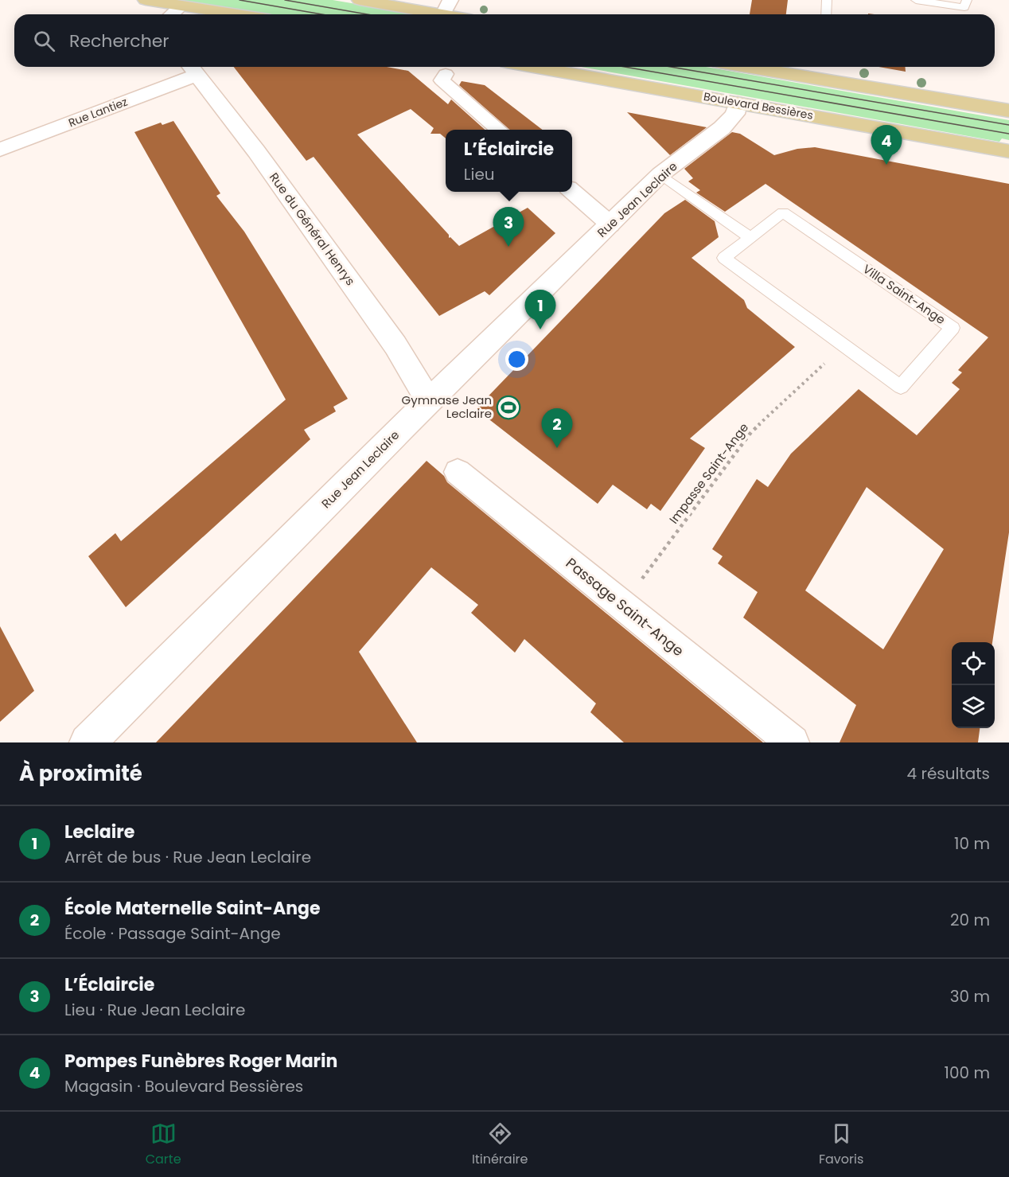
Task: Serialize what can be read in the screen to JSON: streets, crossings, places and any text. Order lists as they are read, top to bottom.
{
  "streets": {
    "main road": ["Boulevard Bessières"],
    "street": [
      "Rue Lantiez",
      "Rue Jean Leclaire",
      "Rue du Général Henrys",
      "Passage Saint-Ange"
    ],
    "lane": ["Villa Saint-Ange"],
    "path": ["Impasse Saint-Ange"]
  },
  "crossings": [
    ["Boulevard Bessières", "Rue Jean Leclaire"],
    ["Rue Lantiez", "Rue du Général Henrys"],
    ["Rue Jean Leclaire", "Rue du Général Henrys"],
    ["Villa Saint-Ange", "Impasse Saint-Ange"],
    ["Impasse Saint-Ange", "Passage Saint-Ange"]
  ],
  "places": {
    "sports": ["Gymnase Jean Leclaire"]
  },
  "page": {
    "search": "Rechercher",
    "pins": [
      "4",
      "3",
      "1",
      "2"
    ],
    "popup": ["L’Éclaircie", "Lieu"],
    "heading": ["À proximité", "4 résultats"],
    "list": [
      {
        "mark": "1",
        "name": "Leclaire",
        "note": "Arrêt de bus · Rue Jean Leclaire",
        "value": "10 m"
      },
      {
        "mark": "2",
        "name": "École Maternelle Saint-Ange",
        "note": "École · Passage Saint-Ange",
        "value": "20 m"
      },
      {
        "mark": "3",
        "name": "L’Éclaircie",
        "note": "Lieu · Rue Jean Leclaire",
        "value": "30 m"
      },
      {
        "mark": "4",
        "name": "Pompes Funèbres Roger Marin",
        "note": "Magasin · Boulevard Bessières",
        "value": "100 m"
      }
    ],
    "nav": ["Carte", "Itinéraire", "Favoris"]
  }
}
